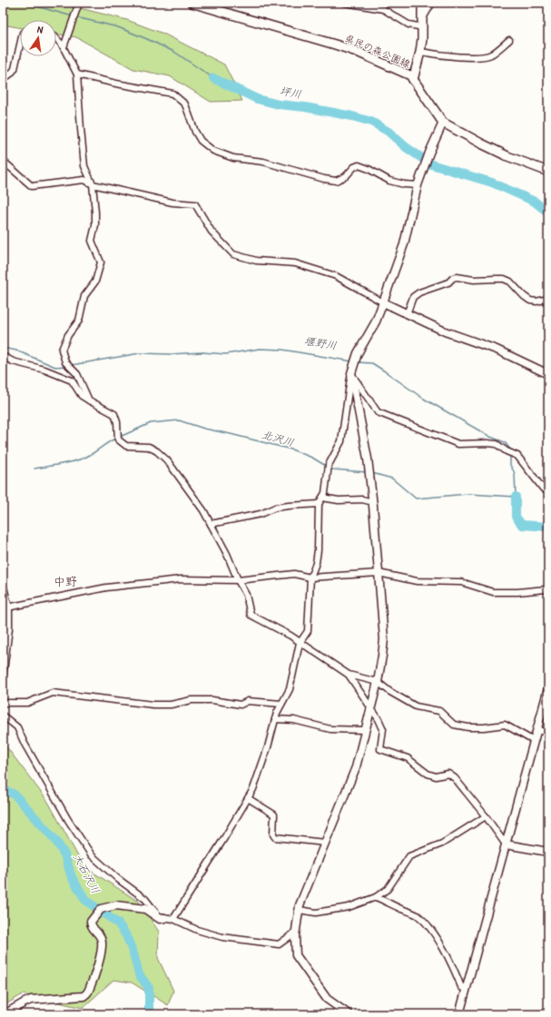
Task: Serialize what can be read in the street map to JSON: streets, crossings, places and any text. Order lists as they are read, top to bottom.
{
  "streets": {
    "main road": ["県民の森公園線"]
  },
  "districts": ["中野"],
  "water": [
    "坪川",
    "堰野川",
    "北沢川",
    "大石沢川"
  ],
  "north": "top"
}
